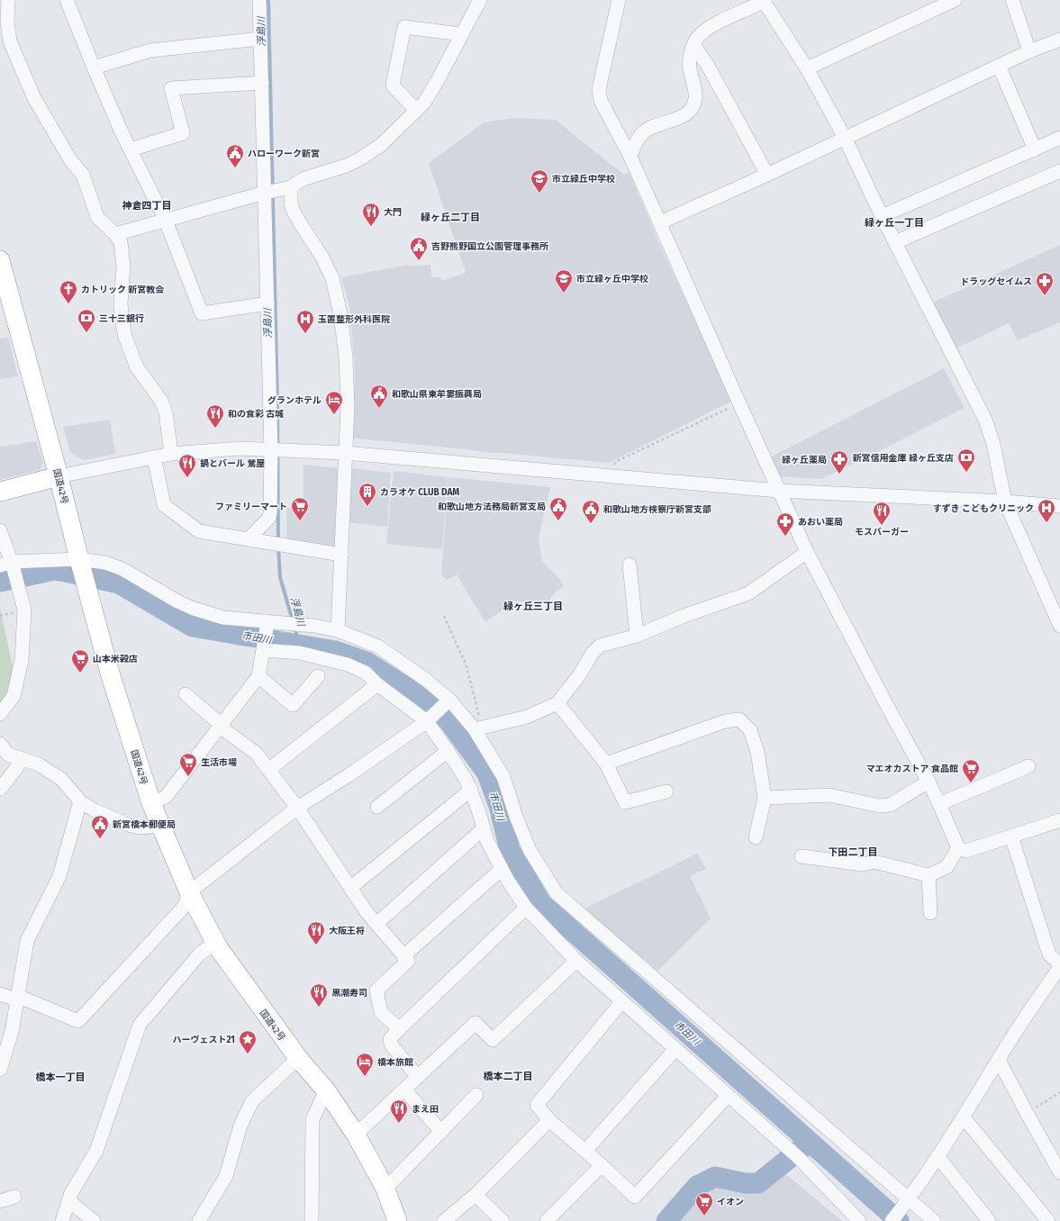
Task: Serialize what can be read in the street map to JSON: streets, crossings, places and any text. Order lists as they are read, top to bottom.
{
  "streets": {
    "highway": ["国道42号"]
  },
  "districts": [
    "神倉四丁目",
    "緑ヶ丘二丁目",
    "緑ヶ丘一丁目",
    "緑ヶ丘三丁目",
    "下田二丁目",
    "橋本二丁目",
    "橋本一丁目"
  ],
  "water": ["浮島川", "市田川"],
  "places": {
    "public building": [
      "ハローワーク新宮",
      "吉野熊野国立公園管理事務所",
      "和歌山県東牟婁振興局",
      "和歌山地方法務局新宮支局",
      "和歌山地方検察庁新宮支部",
      "新宮橋本郵便局"
    ],
    "school or university": ["市立緑丘中学校", "市立緑ヶ丘中学校"],
    "restaurant": [
      "大門",
      "和の食彩 古城",
      "鍋とバール 鶯屋",
      "モスバーガー",
      "大阪王将",
      "黒潮寿司",
      "まえ田"
    ],
    "pharmacy": ["ドラッグセイムス", "緑ヶ丘薬局", "あおい薬局"],
    "church": ["カトリック 新宮教会"],
    "bank": ["三十三銀行", "新宮信用金庫 緑ヶ丘支店"],
    "hospital": ["玉置整形外科医院", "すずき こどもクリニック"],
    "hotel": ["グランホテル", "橋本旅館"],
    "building": ["カラオケ CLUB DAM"],
    "supermarket": [
      "ファミリーマート",
      "山本米穀店",
      "生活市場",
      "マエオカストア 食品館",
      "イオン"
    ],
    "place": ["ハーヴェスト21"]
  }
}
